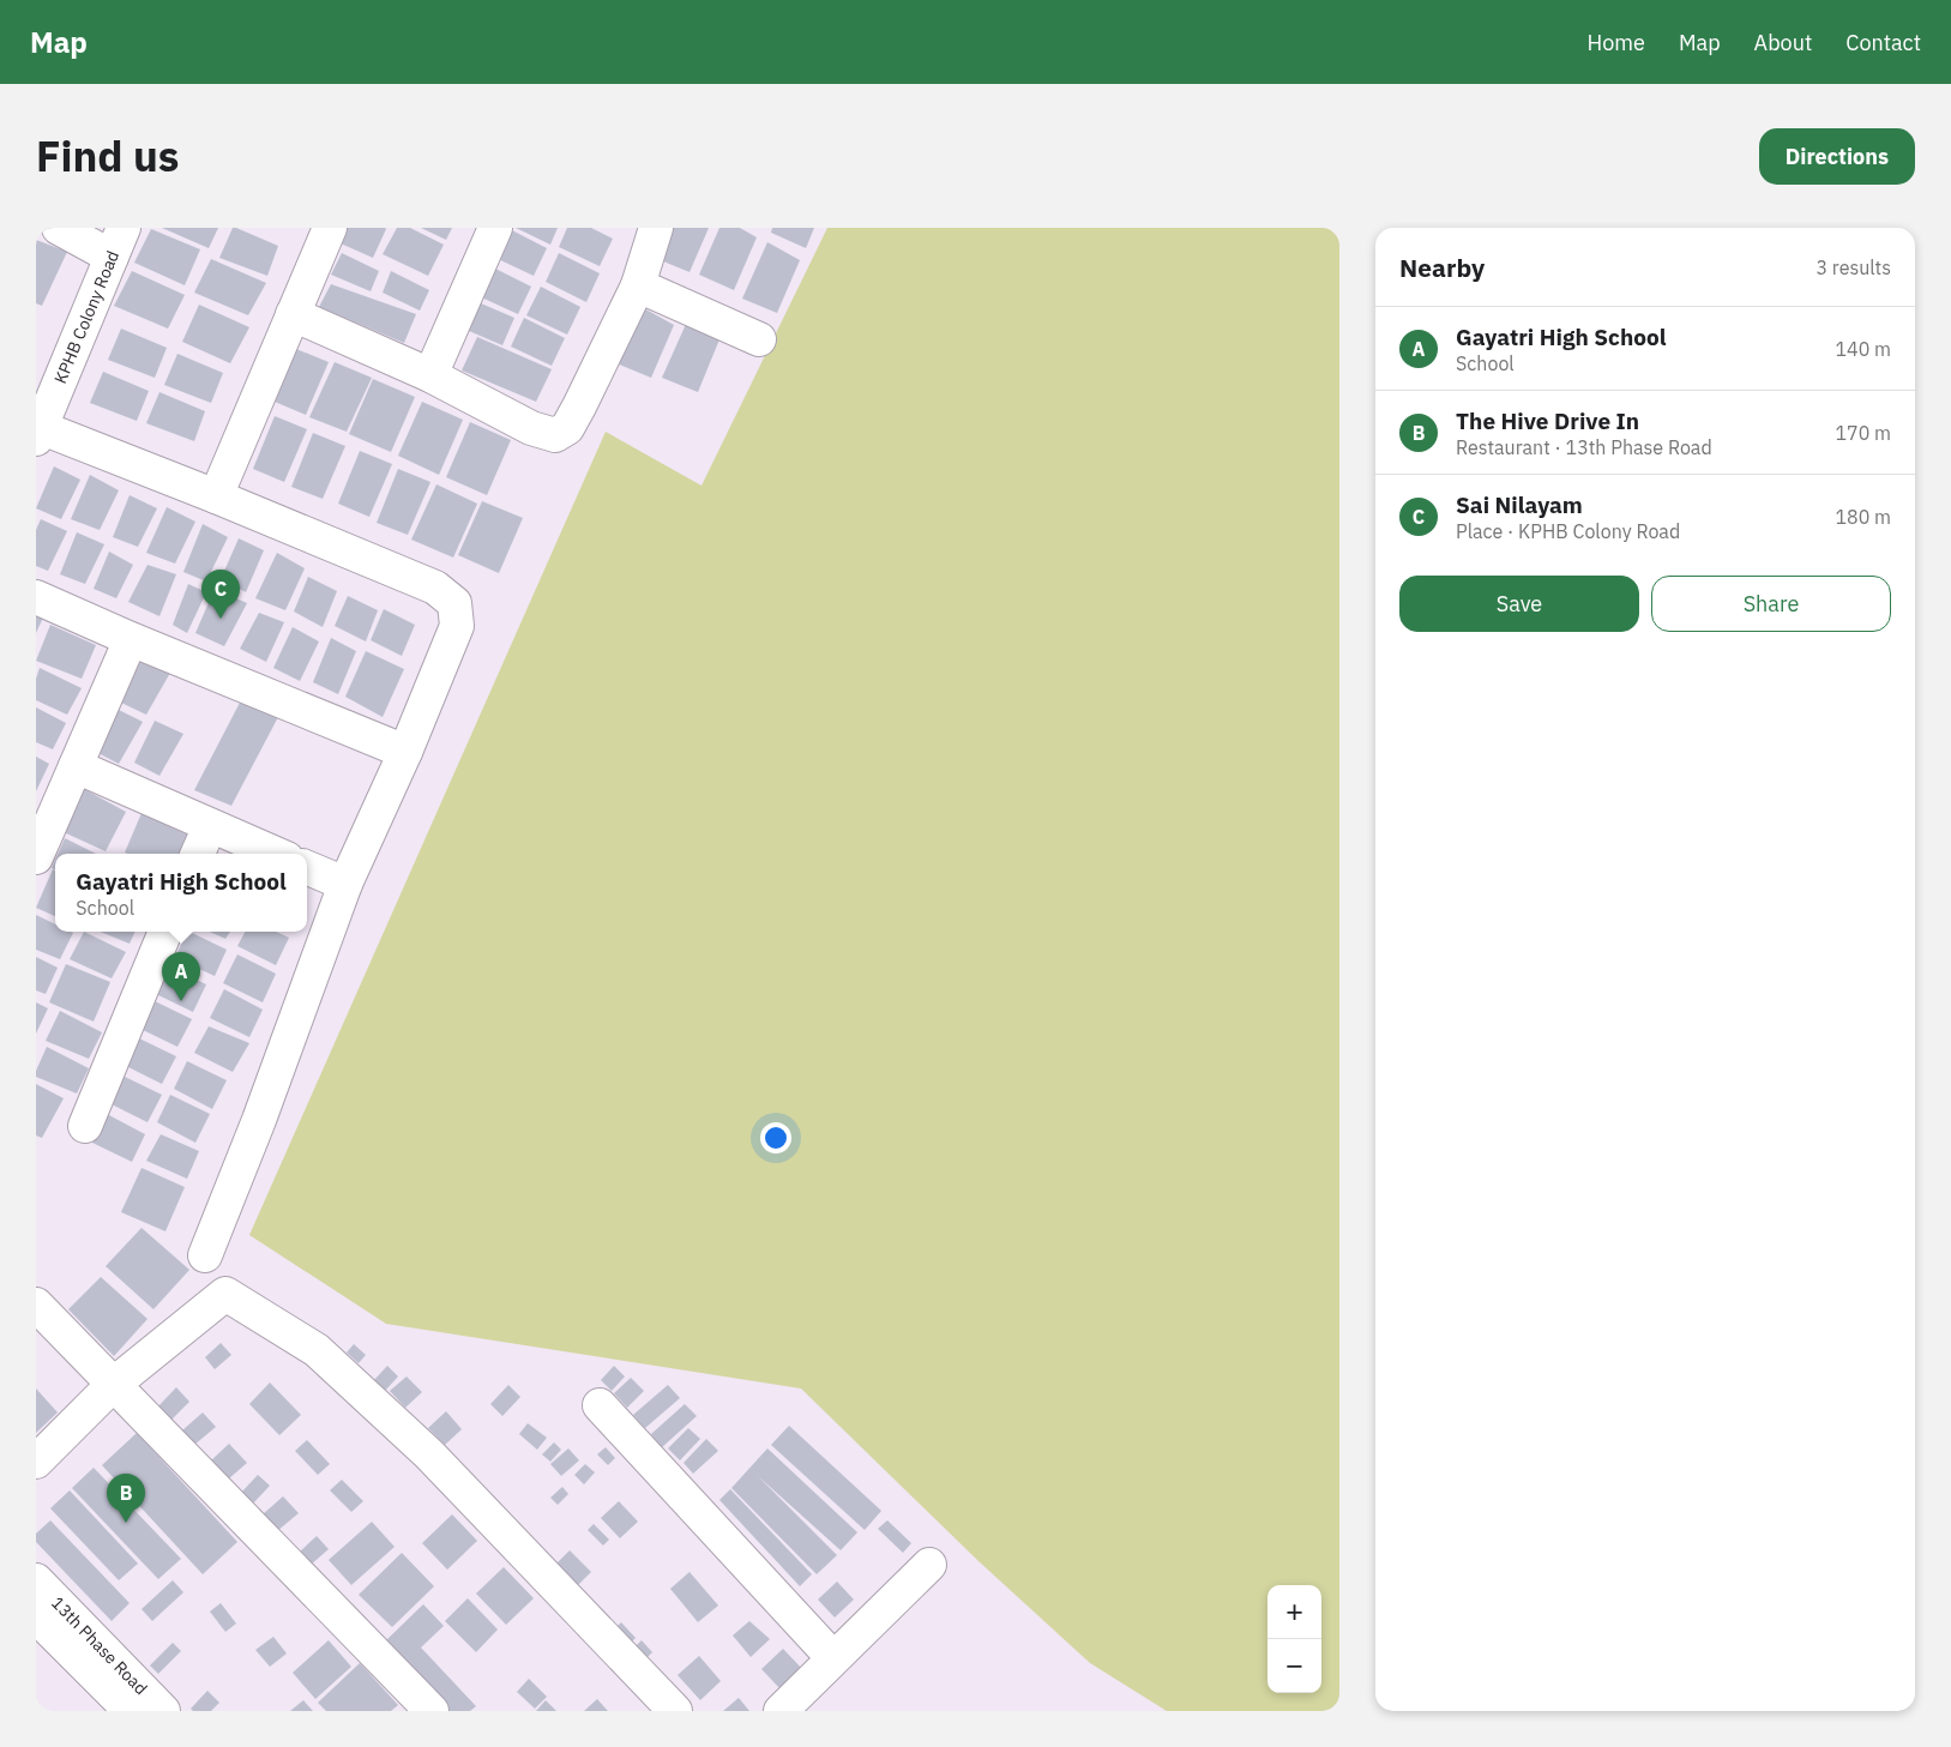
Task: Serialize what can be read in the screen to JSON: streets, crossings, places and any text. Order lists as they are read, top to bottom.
{
  "streets": {
    "street": ["KPHB Colony Road", "13th Phase Road"]
  },
  "page": {
    "header": "Map",
    "nav": [
      "Home",
      "Map",
      "About",
      "Contact"
    ],
    "title": "Find us",
    "buttons": [
      "Directions",
      ["Save", "Share"]
    ],
    "heading": ["Nearby", "3 results"],
    "list": [
      {
        "mark": "A",
        "name": "Gayatri High School",
        "note": "School",
        "value": "140 m"
      },
      {
        "mark": "B",
        "name": "The Hive Drive In",
        "note": "Restaurant · 13th Phase Road",
        "value": "170 m"
      },
      {
        "mark": "C",
        "name": "Sai Nilayam",
        "note": "Place · KPHB Colony Road",
        "value": "180 m"
      }
    ],
    "pins": ["C", "A", "B"],
    "popup": ["Gayatri High School", "School"],
    "map_buttons": ["+", "−"]
  }
}
